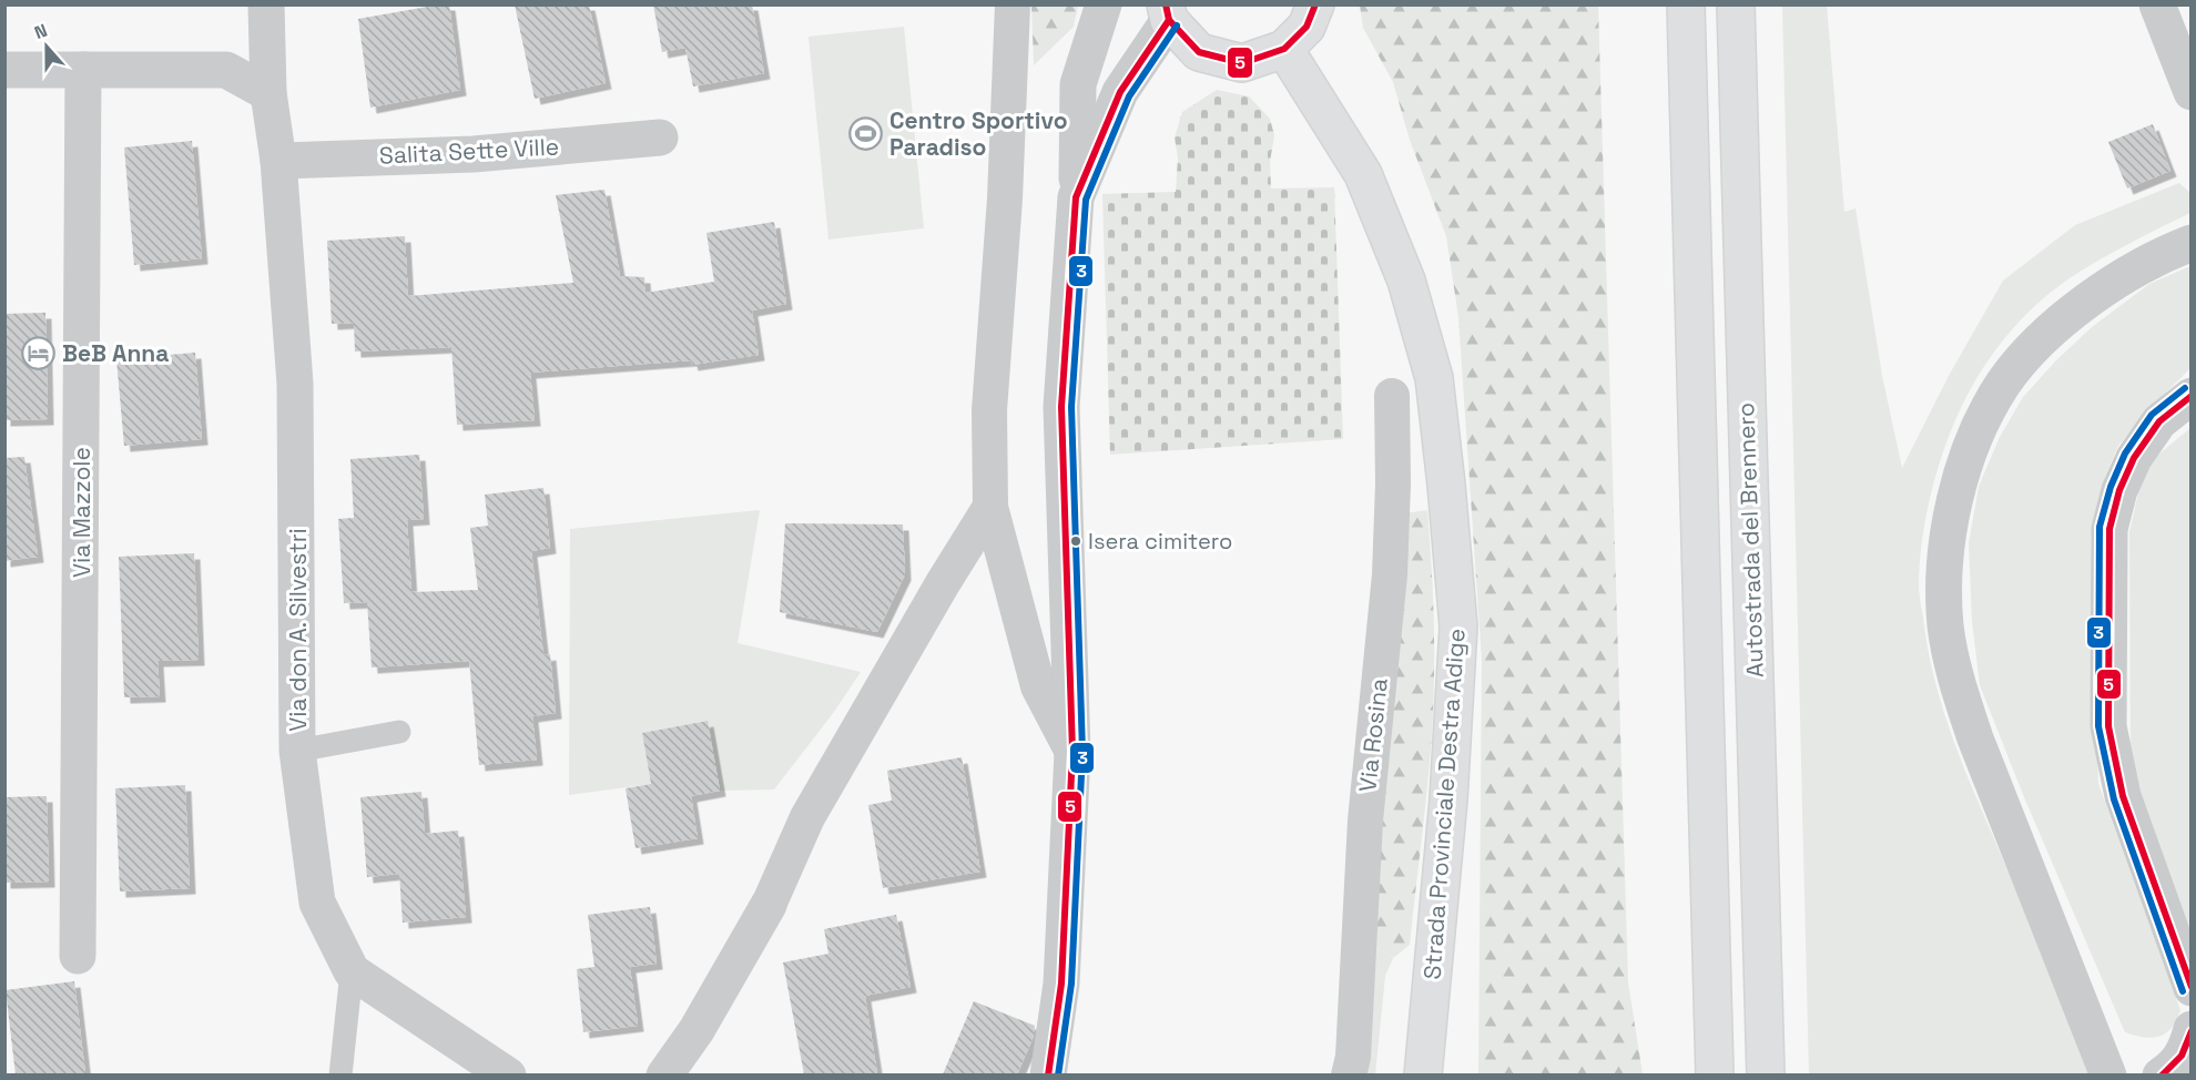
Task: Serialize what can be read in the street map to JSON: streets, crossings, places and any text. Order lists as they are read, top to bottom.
{
  "streets": {
    "main road": ["Autostrada del Brennero", "Strada Provinciale Destra Adige"],
    "street": [
      "Salita Sette Ville",
      "Via Mazzole",
      "Via don A. Silvestri",
      "Via Rosina"
    ]
  },
  "crossings": [
    ["Salita Sette Ville", "Via don A. Silvestri"]
  ],
  "places": {
    "sports": ["Centro Sportivo Paradiso"],
    "hotel": ["BeB Anna"],
    "other": ["Isera cimitero"]
  },
  "lines": ["transit line 5", "transit line 3"],
  "north": "top"
}
